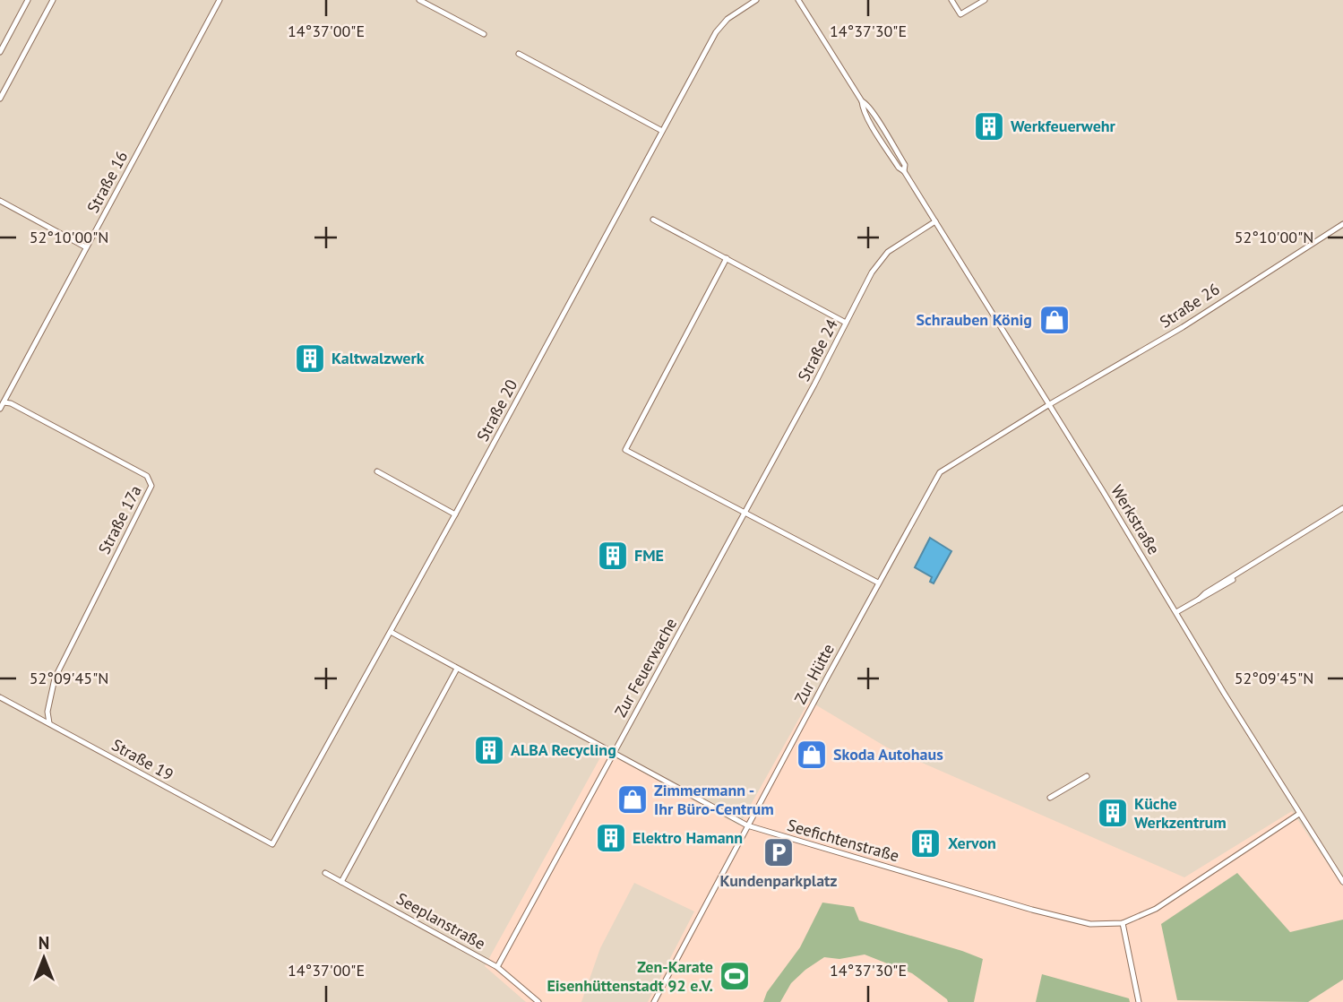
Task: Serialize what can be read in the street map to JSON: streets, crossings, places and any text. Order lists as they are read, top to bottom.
{
  "streets": {
    "street": [
      "Straße 16",
      "Straße 26",
      "Straße 24",
      "Straße 20",
      "Straße 17a",
      "Werkstraße",
      "Zur Feuerwache",
      "Zur Hütte",
      "Straße 19",
      "Seefichtenstraße",
      "Seeplanstraße"
    ]
  },
  "crossings": [
    ["Straße 16", "Straße 17a"],
    ["Straße 26", "Werkstraße"],
    ["Straße 26", "Zur Hütte"],
    ["Straße 24", "Werkstraße"],
    ["Straße 24", "Zur Feuerwache"],
    ["Straße 20", "Straße 19"],
    ["Straße 20", "Seefichtenstraße"],
    ["Straße 17a", "Straße 19"],
    ["Werkstraße", "Zur Hütte"],
    ["Werkstraße", "Seefichtenstraße"],
    ["Zur Feuerwache", "Seefichtenstraße"],
    ["Zur Feuerwache", "Seeplanstraße"],
    ["Zur Hütte", "Seefichtenstraße"]
  ],
  "places": {
    "building": [
      "Werkfeuerwehr",
      "Kaltwalzwerk",
      "FME",
      "ALBA Recycling",
      "Küche Werkzentrum",
      "Elektro Hamann",
      "Xervon"
    ],
    "shop": ["Schrauben König", "Skoda Autohaus", "Zimmermann - Ihr Büro-Centrum"],
    "parking": ["Kundenparkplatz"],
    "sports": ["Zen-Karate Eisenhüttenstadt 92 e.V."]
  },
  "north": "top",
  "coordinates": [
    "14°37'00\"E",
    "14°37'30\"E",
    "52°10'00\"N",
    "52°09'45\"N"
  ]
}
